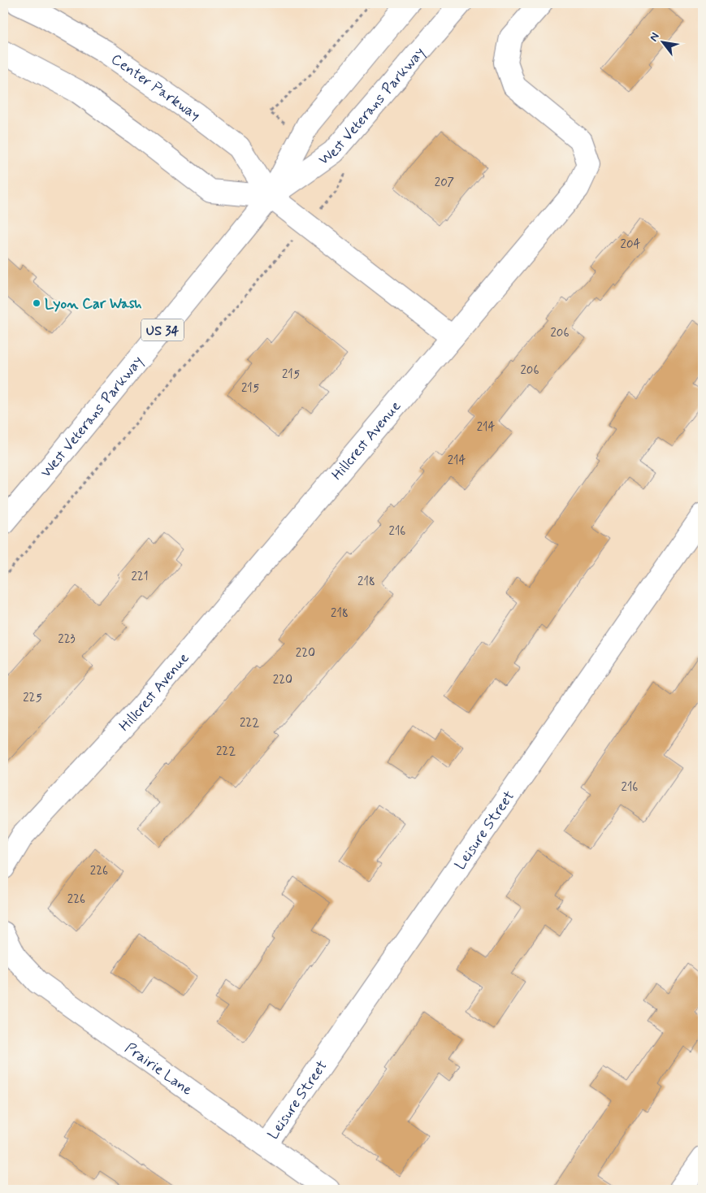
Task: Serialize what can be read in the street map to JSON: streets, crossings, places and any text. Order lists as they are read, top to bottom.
{
  "streets": {
    "street": [
      "Center Parkway",
      "West Veterans Parkway",
      "US 34",
      "Hillcrest Avenue",
      "Leisure Street",
      "Prairie Lane"
    ]
  },
  "crossings": [
    ["Center Parkway", "West Veterans Parkway"],
    ["Center Parkway", "Hillcrest Avenue"],
    ["Leisure Street", "Prairie Lane"]
  ],
  "places": ["Lyon Car Wash"],
  "house_numbers": [
    "207",
    "204",
    "206",
    "206",
    "215",
    "215",
    "214",
    "214",
    "216",
    "221",
    "218",
    "218",
    "223",
    "220",
    "220",
    "225",
    "222",
    "222",
    "216",
    "226",
    "226"
  ],
  "north": "top left"
}
